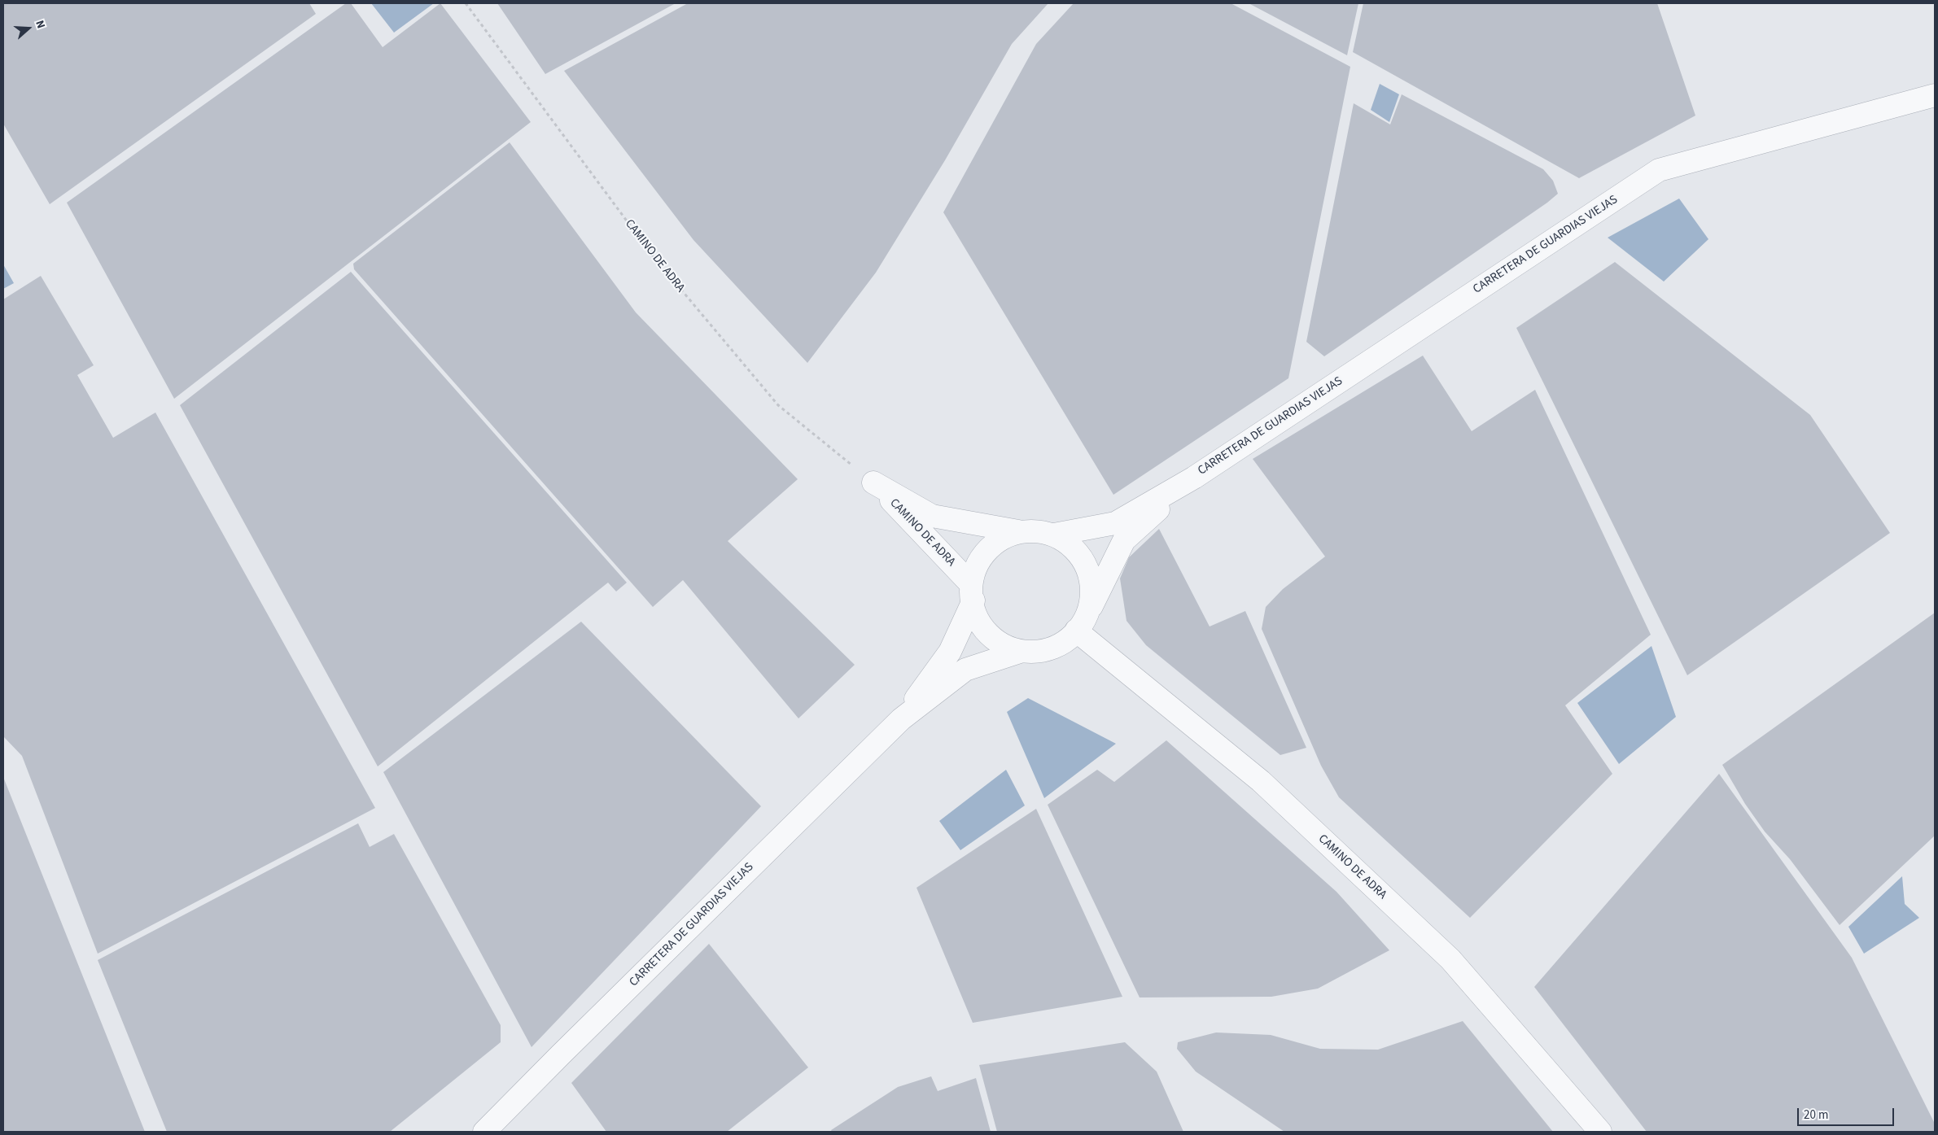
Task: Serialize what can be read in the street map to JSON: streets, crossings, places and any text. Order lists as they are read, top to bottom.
{
  "streets": {
    "street": ["CARRETERA DE GUARDIAS VIEJAS", "CAMINO DE ADRA"]
  },
  "crossings": [
    ["CARRETERA DE GUARDIAS VIEJAS", "CAMINO DE ADRA"]
  ],
  "scale_bar": "20 m",
  "north": "right"
}
